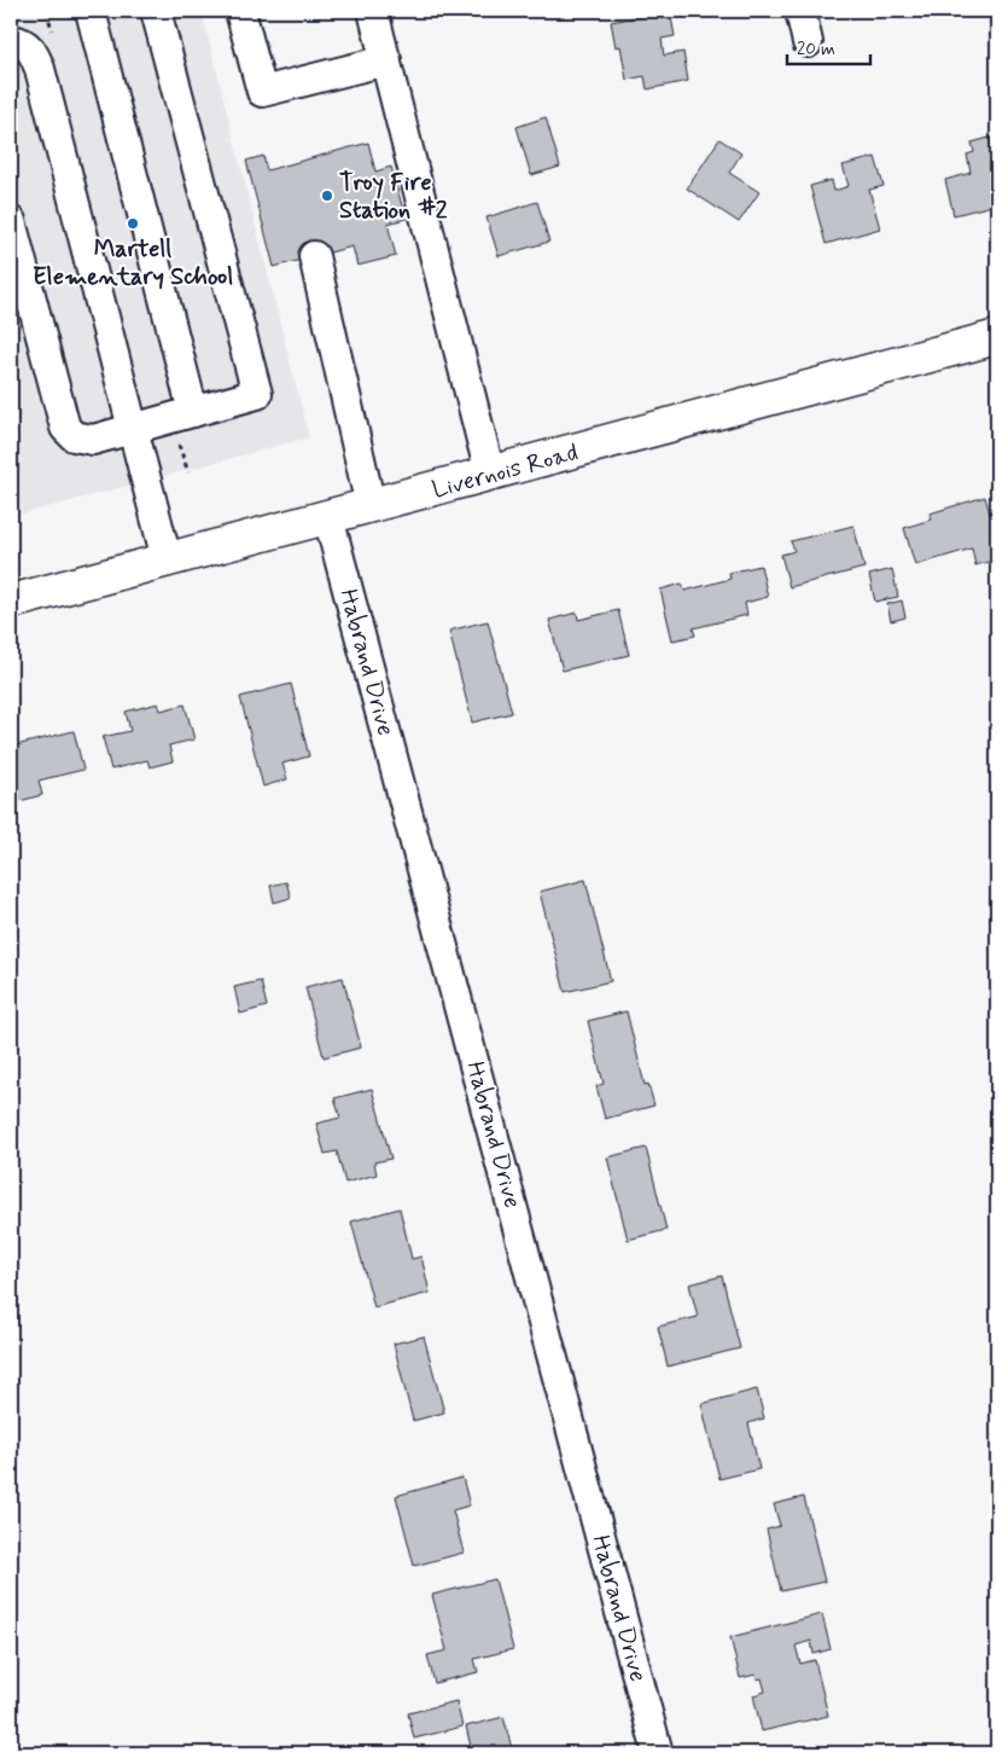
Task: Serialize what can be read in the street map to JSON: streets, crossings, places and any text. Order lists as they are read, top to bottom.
{
  "streets": {
    "main road": ["Livernois Road"],
    "street": ["Habrand Drive"]
  },
  "crossings": [
    ["Livernois Road", "Habrand Drive"]
  ],
  "places": ["Troy Fire Station #2", "Martell Elementary School"],
  "scale_bar": "20 m"
}
